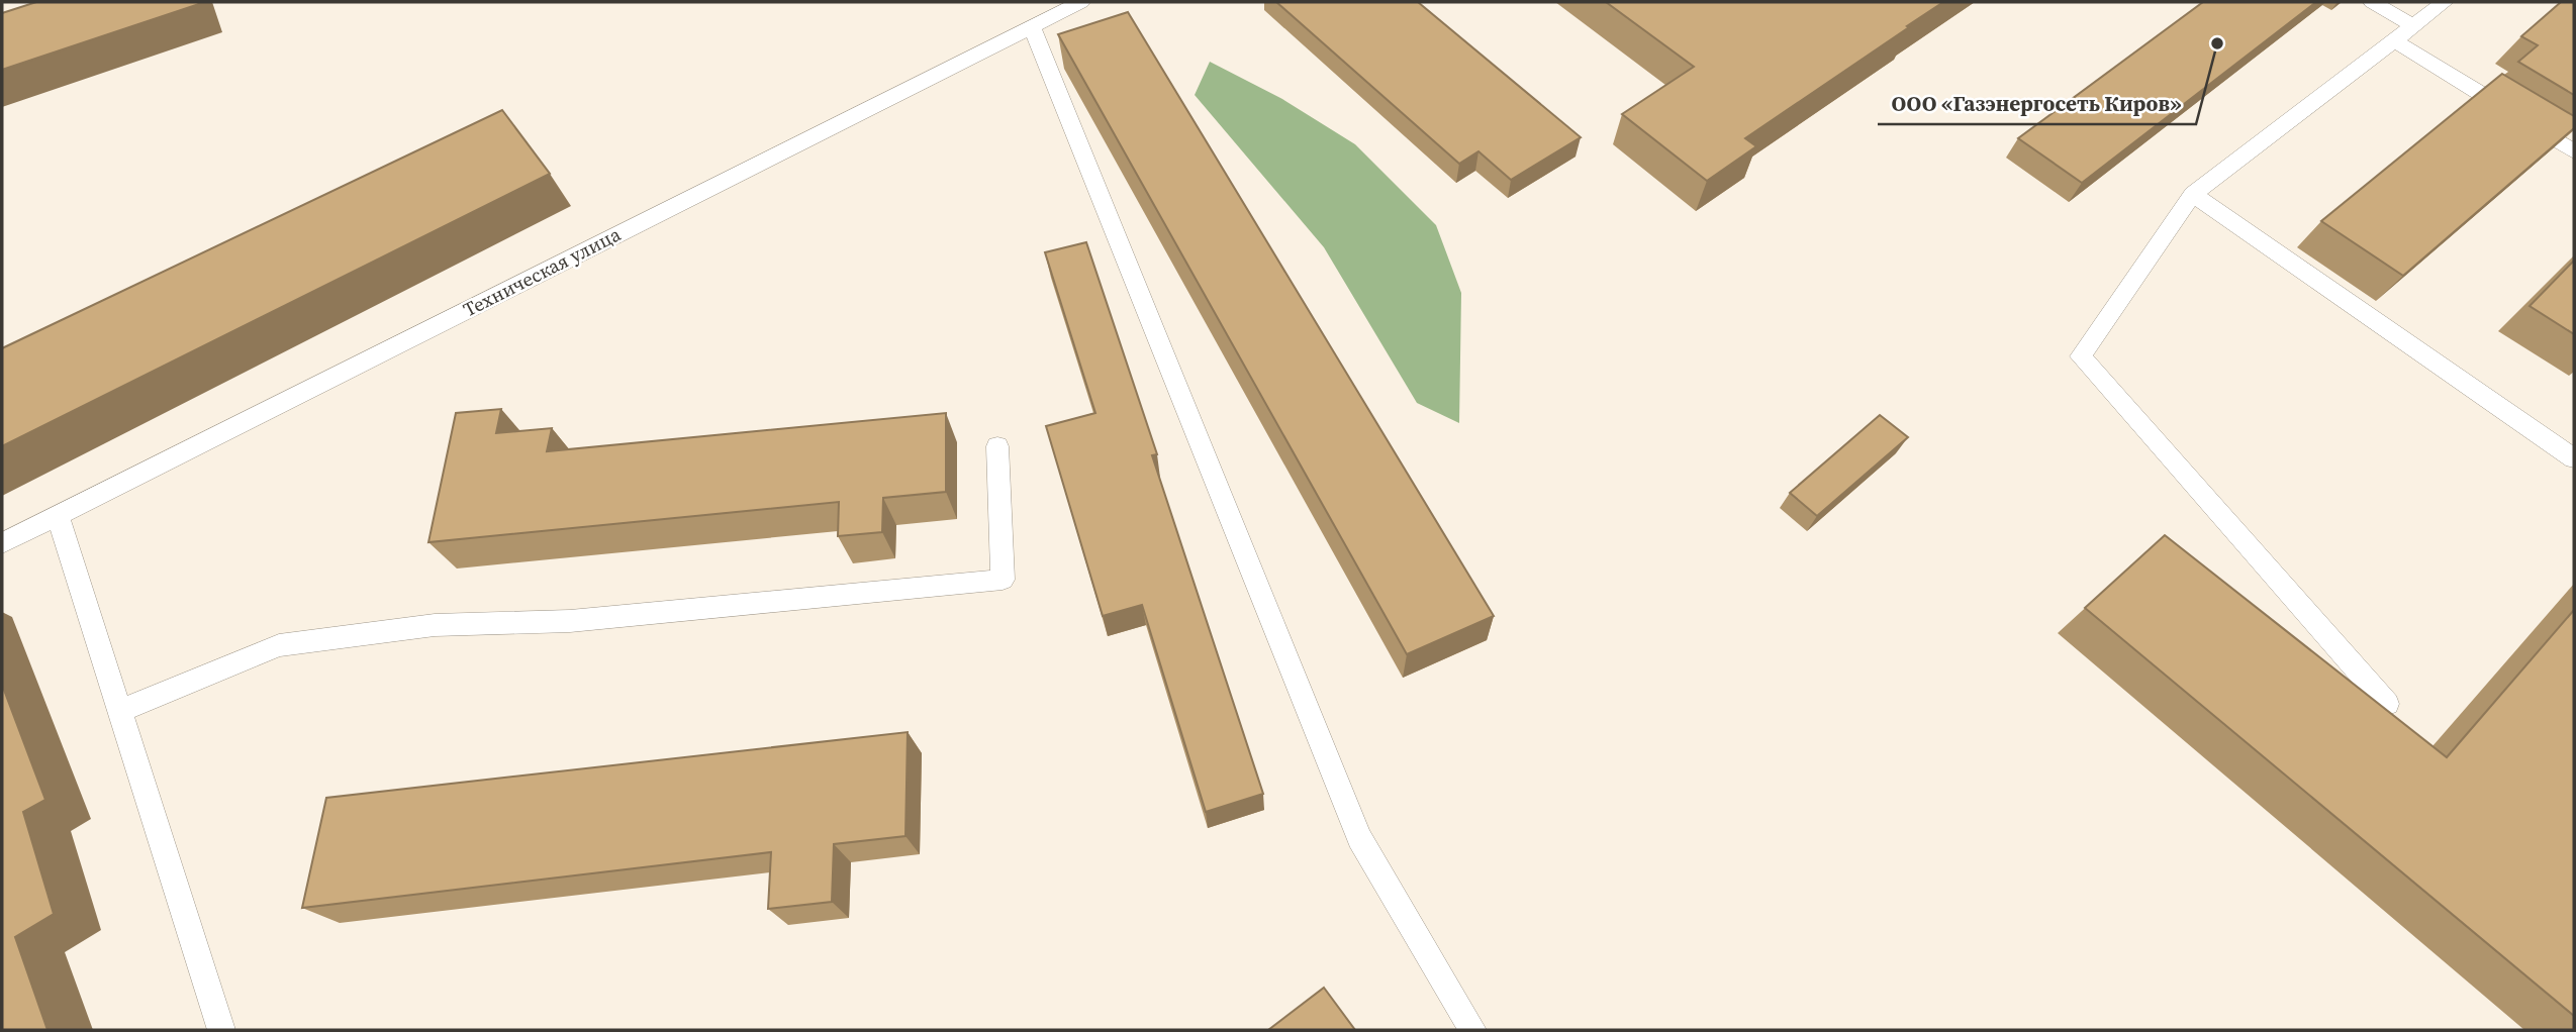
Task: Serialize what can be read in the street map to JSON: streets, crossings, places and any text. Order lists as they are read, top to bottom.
{
  "streets": {
    "lane": ["Техническая улица"]
  },
  "places": ["ООО «Газэнергосеть Киров»"]
}
